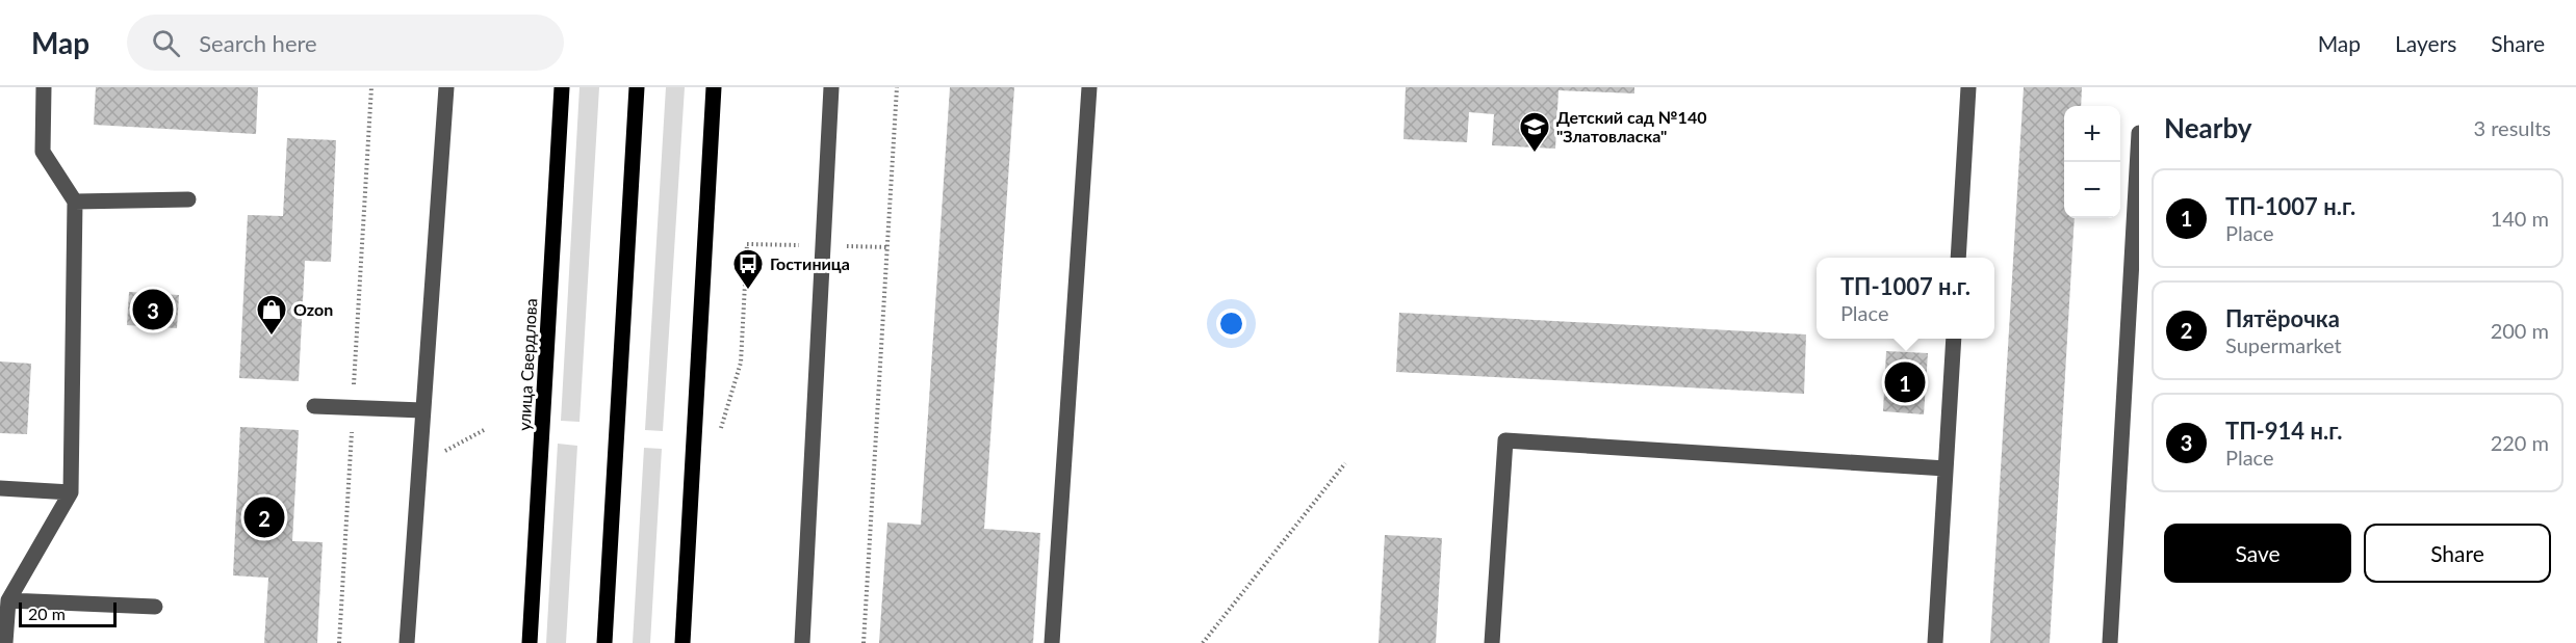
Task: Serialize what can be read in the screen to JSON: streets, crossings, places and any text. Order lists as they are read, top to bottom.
{
  "streets": {
    "main road": ["улица Свердлова"]
  },
  "places": {
    "school or university": ["Детский сад №140 \"Златовласка\""],
    "bus stop": ["Гостиница"],
    "shop": ["Ozon"]
  },
  "scale_bar": "20 m",
  "page": {
    "header": "Map",
    "search": "Search here",
    "nav": ["Map", "Layers", "Share"],
    "heading": ["Nearby", "3 results"],
    "map_buttons": ["+", "−"],
    "list": [
      {
        "mark": "1",
        "name": "ТП-1007 н.г.",
        "note": "Place",
        "value": "140 m"
      },
      {
        "mark": "2",
        "name": "Пятёрочка",
        "note": "Supermarket",
        "value": "200 m"
      },
      {
        "mark": "3",
        "name": "ТП-914 н.г.",
        "note": "Place",
        "value": "220 m"
      }
    ],
    "popup": ["ТП-1007 н.г.", "Place"],
    "pins": ["3", "1", "2"],
    "buttons": ["Save", "Share"],
    "scale": "20 m"
  }
}
